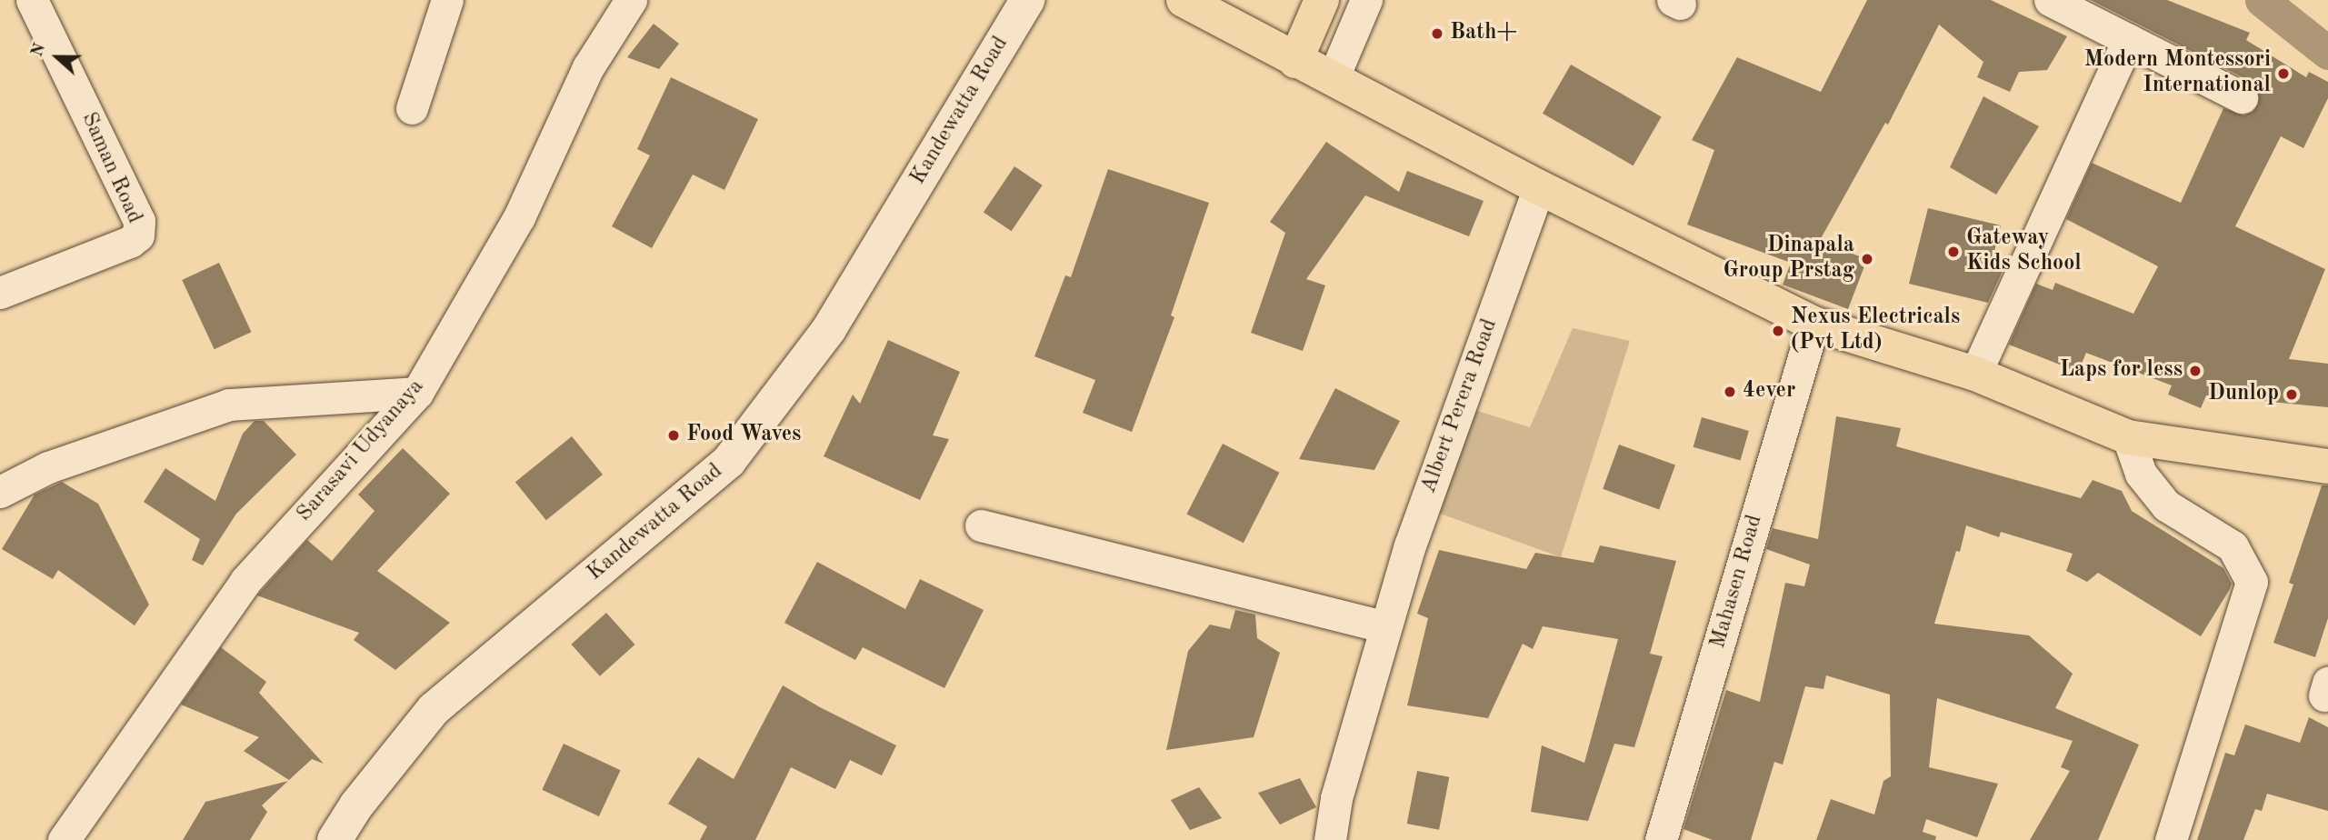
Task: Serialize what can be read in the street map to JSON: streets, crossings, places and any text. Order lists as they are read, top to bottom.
{
  "streets": {
    "street": [
      "Kandewatta Road",
      "Saman Road",
      "Albert Perera Road",
      "Sarasavi Udyanaya",
      "Mahasen Road"
    ]
  },
  "places": [
    "Bath+",
    "Modern Montessori International",
    "Gateway Kids School",
    "Dinapala Group Prstag",
    "Nexus Electricals (Pvt Ltd)",
    "Laps for less",
    "4ever",
    "Dunlop",
    "Food Waves"
  ],
  "north": "left"
}
